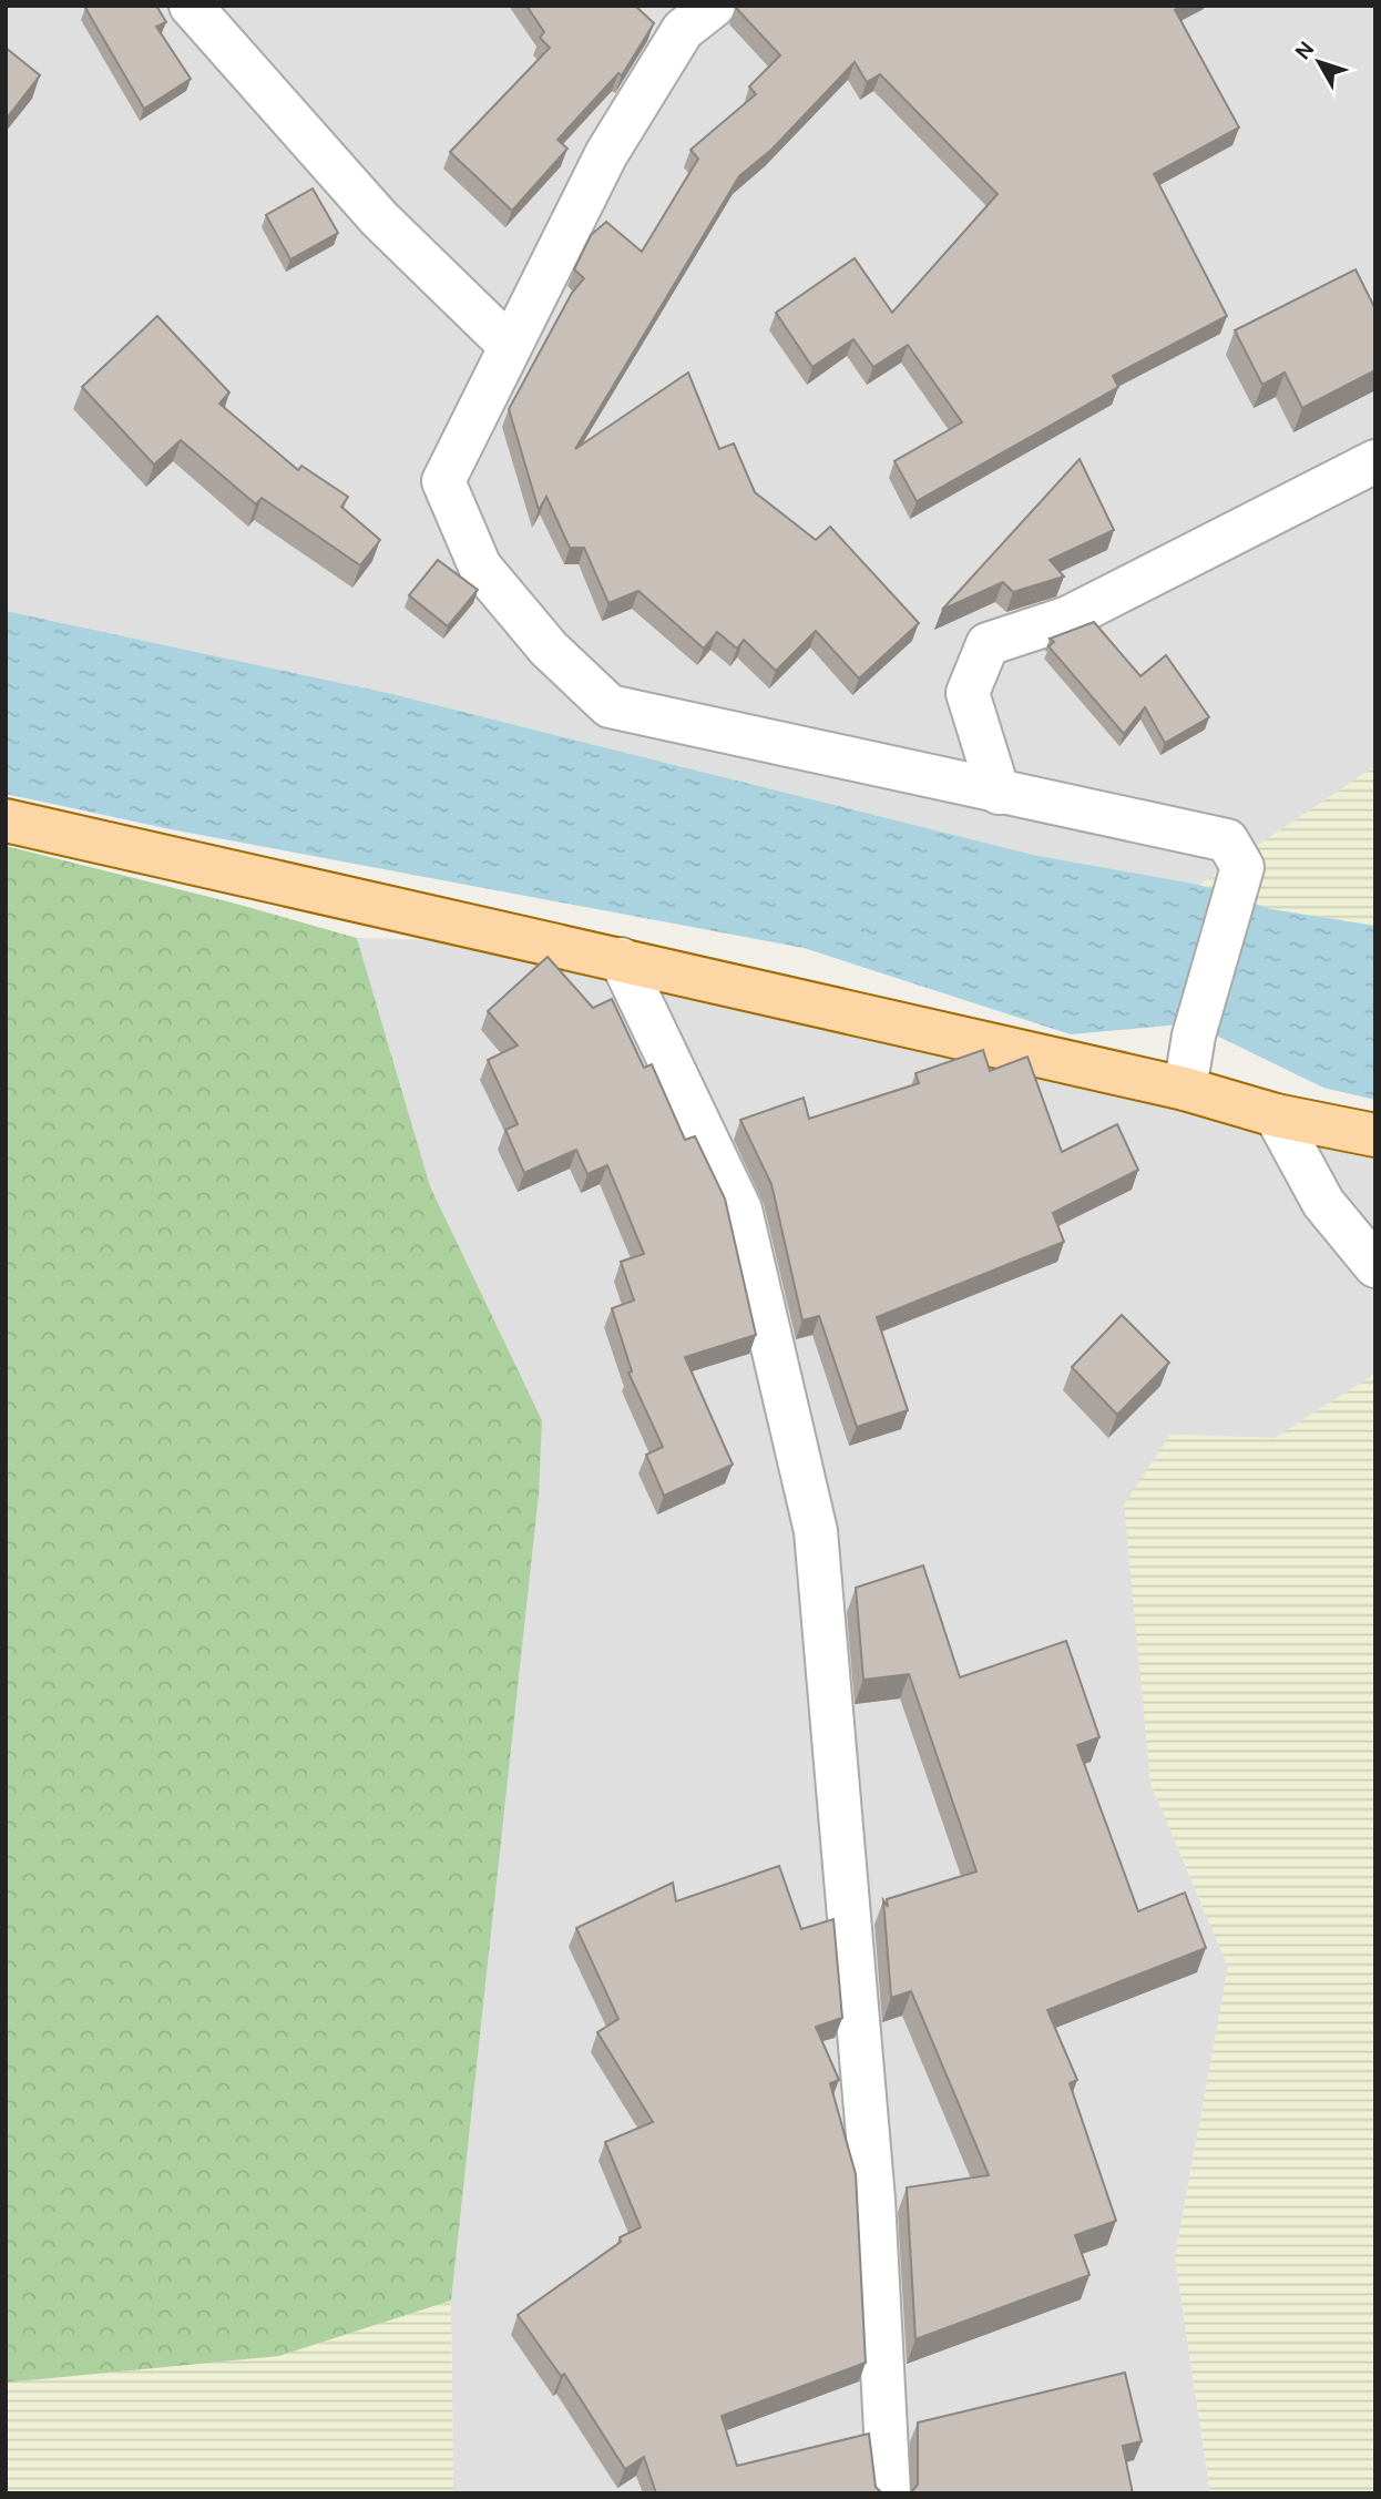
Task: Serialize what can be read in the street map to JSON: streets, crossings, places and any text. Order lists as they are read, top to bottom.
{
  "north": "top left"
}
